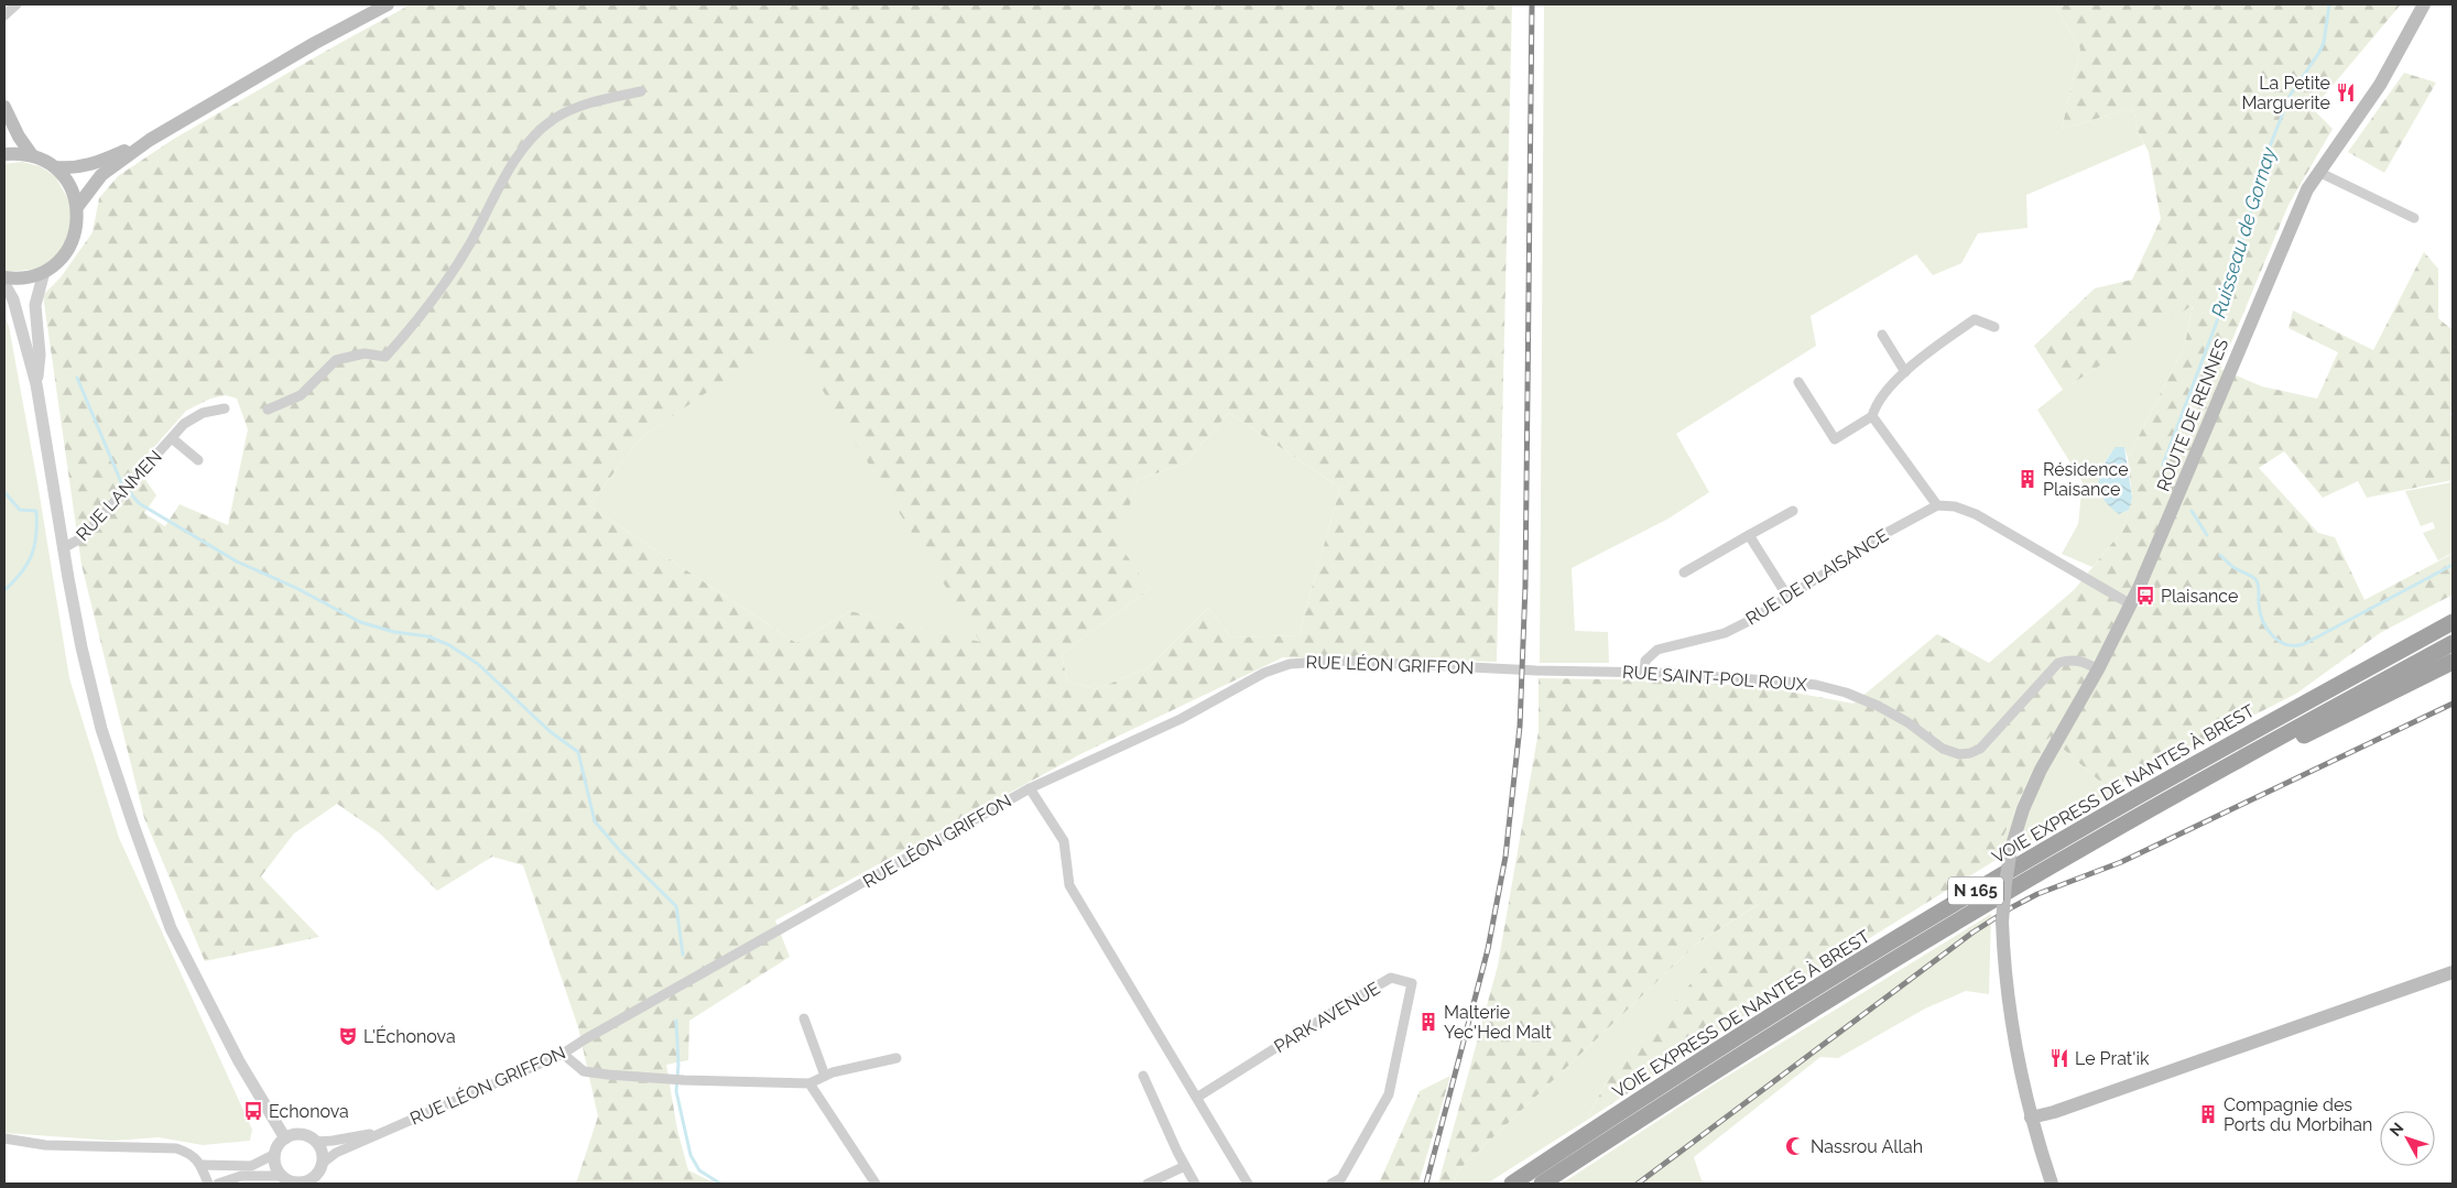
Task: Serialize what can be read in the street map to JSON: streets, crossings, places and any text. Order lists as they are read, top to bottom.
{
  "streets": {
    "highway": ["VOIE EXPRESS DE NANTES À BREST", "N 165"],
    "main road": ["ROUTE DE RENNES"],
    "street": [
      "RUE LANMEN",
      "RUE DE PLAISANCE",
      "RUE LÉON GRIFFON",
      "RUE SAINT-POL ROUX",
      "PARK AVENUE"
    ]
  },
  "crossings": [
    ["ROUTE DE RENNES", "RUE SAINT-POL ROUX"],
    ["RUE DE PLAISANCE", "RUE SAINT-POL ROUX"],
    ["RUE LÉON GRIFFON", "RUE SAINT-POL ROUX"]
  ],
  "water": ["Ruisseau de Gornay"],
  "places": {
    "restaurant": ["La Petite Marguerite", "Le Prat'ik"],
    "building": ["Résidence Plaisance", "Malterie Yec'Hed Malt", "Compagnie des Ports du Morbihan"],
    "bus stop": ["Plaisance", "Echonova"],
    "theatre": ["L'Échonova"],
    "mosque": ["Nassrou Allah"]
  },
  "north": "top left"
}
